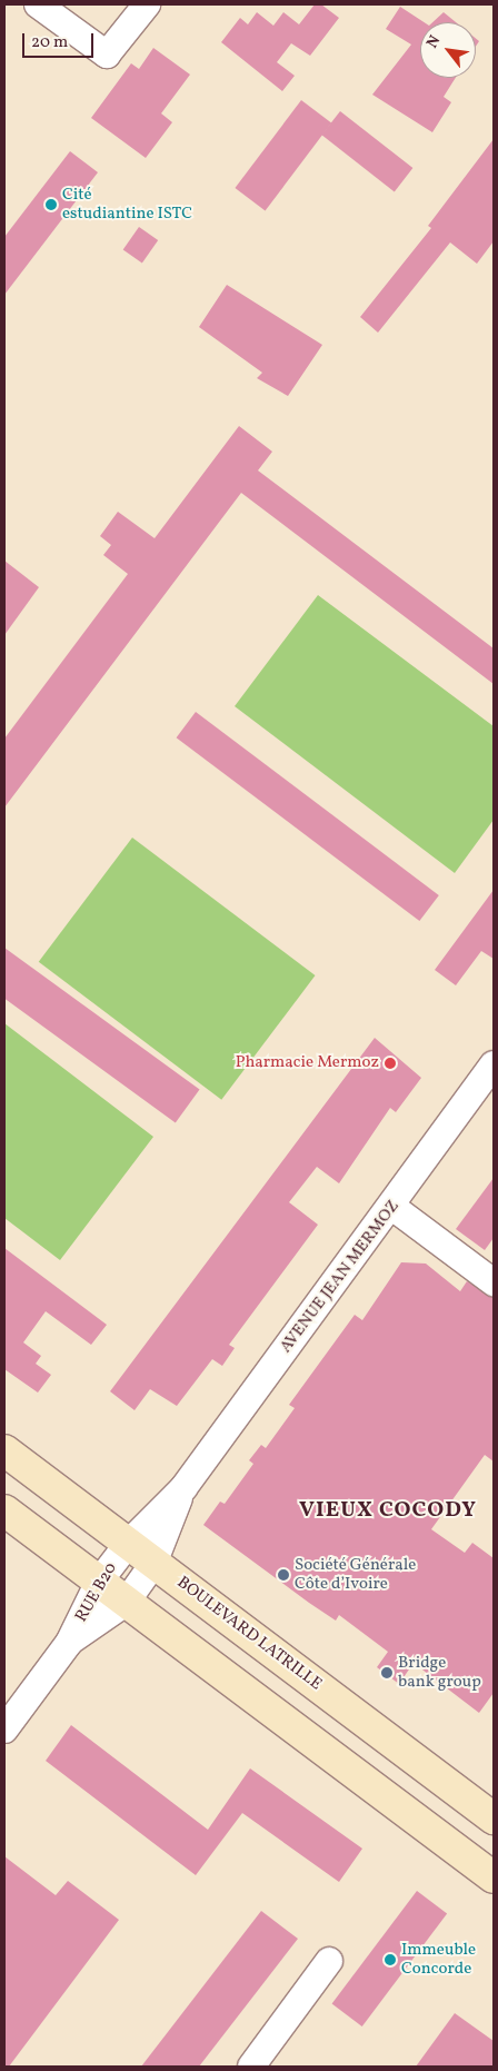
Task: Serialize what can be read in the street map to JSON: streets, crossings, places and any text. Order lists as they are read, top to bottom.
{
  "streets": {
    "main road": ["BOULEVARD LATRILLE"],
    "street": ["AVENUE JEAN MERMOZ", "RUE B20"]
  },
  "crossings": [
    ["AVENUE JEAN MERMOZ", "RUE B20"],
    ["AVENUE JEAN MERMOZ", "BOULEVARD LATRILLE"],
    ["RUE B20", "BOULEVARD LATRILLE"]
  ],
  "districts": ["VIEUX COCODY"],
  "places": [
    "Cité estudiantine ISTC",
    "Pharmacie Mermoz",
    "Société Générale Côte d’Ivoire",
    "Bridge bank group",
    "Immeuble Concorde"
  ],
  "scale_bar": "20 m",
  "north": "top left"
}
